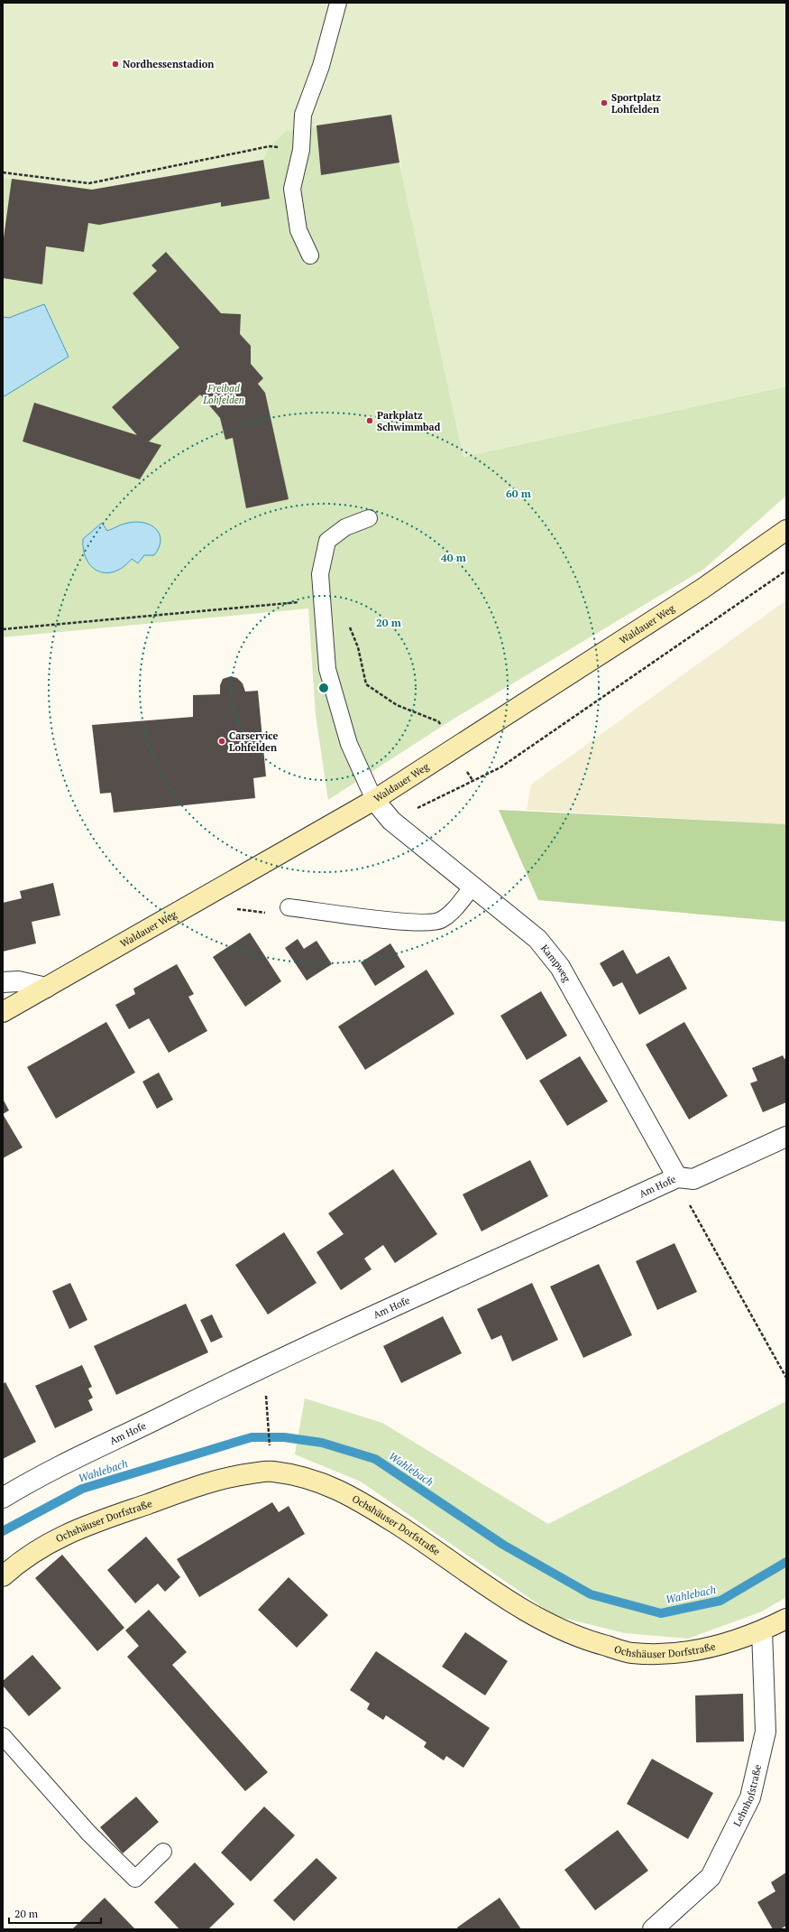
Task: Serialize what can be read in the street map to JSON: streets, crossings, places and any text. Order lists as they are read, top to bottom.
{
  "streets": {
    "street": [
      "Waldauer Weg",
      "Kampweg",
      "Am Hofe",
      "Ochshäuser Dorfstraße",
      "Lehnhofstraße"
    ]
  },
  "crossings": [
    ["Waldauer Weg", "Kampweg"],
    ["Kampweg", "Am Hofe"],
    ["Ochshäuser Dorfstraße", "Lehnhofstraße"]
  ],
  "water": ["Wahlebach"],
  "parks": ["Freibad Lohfelden"],
  "places": [
    "Nordhessenstadion",
    "Sportplatz Lohfelden",
    "Parkplatz Schwimmbad",
    "Carservice Lohfelden"
  ],
  "scale_bar": "20 m",
  "rings": ["60 m", "40 m", "20 m"]
}
